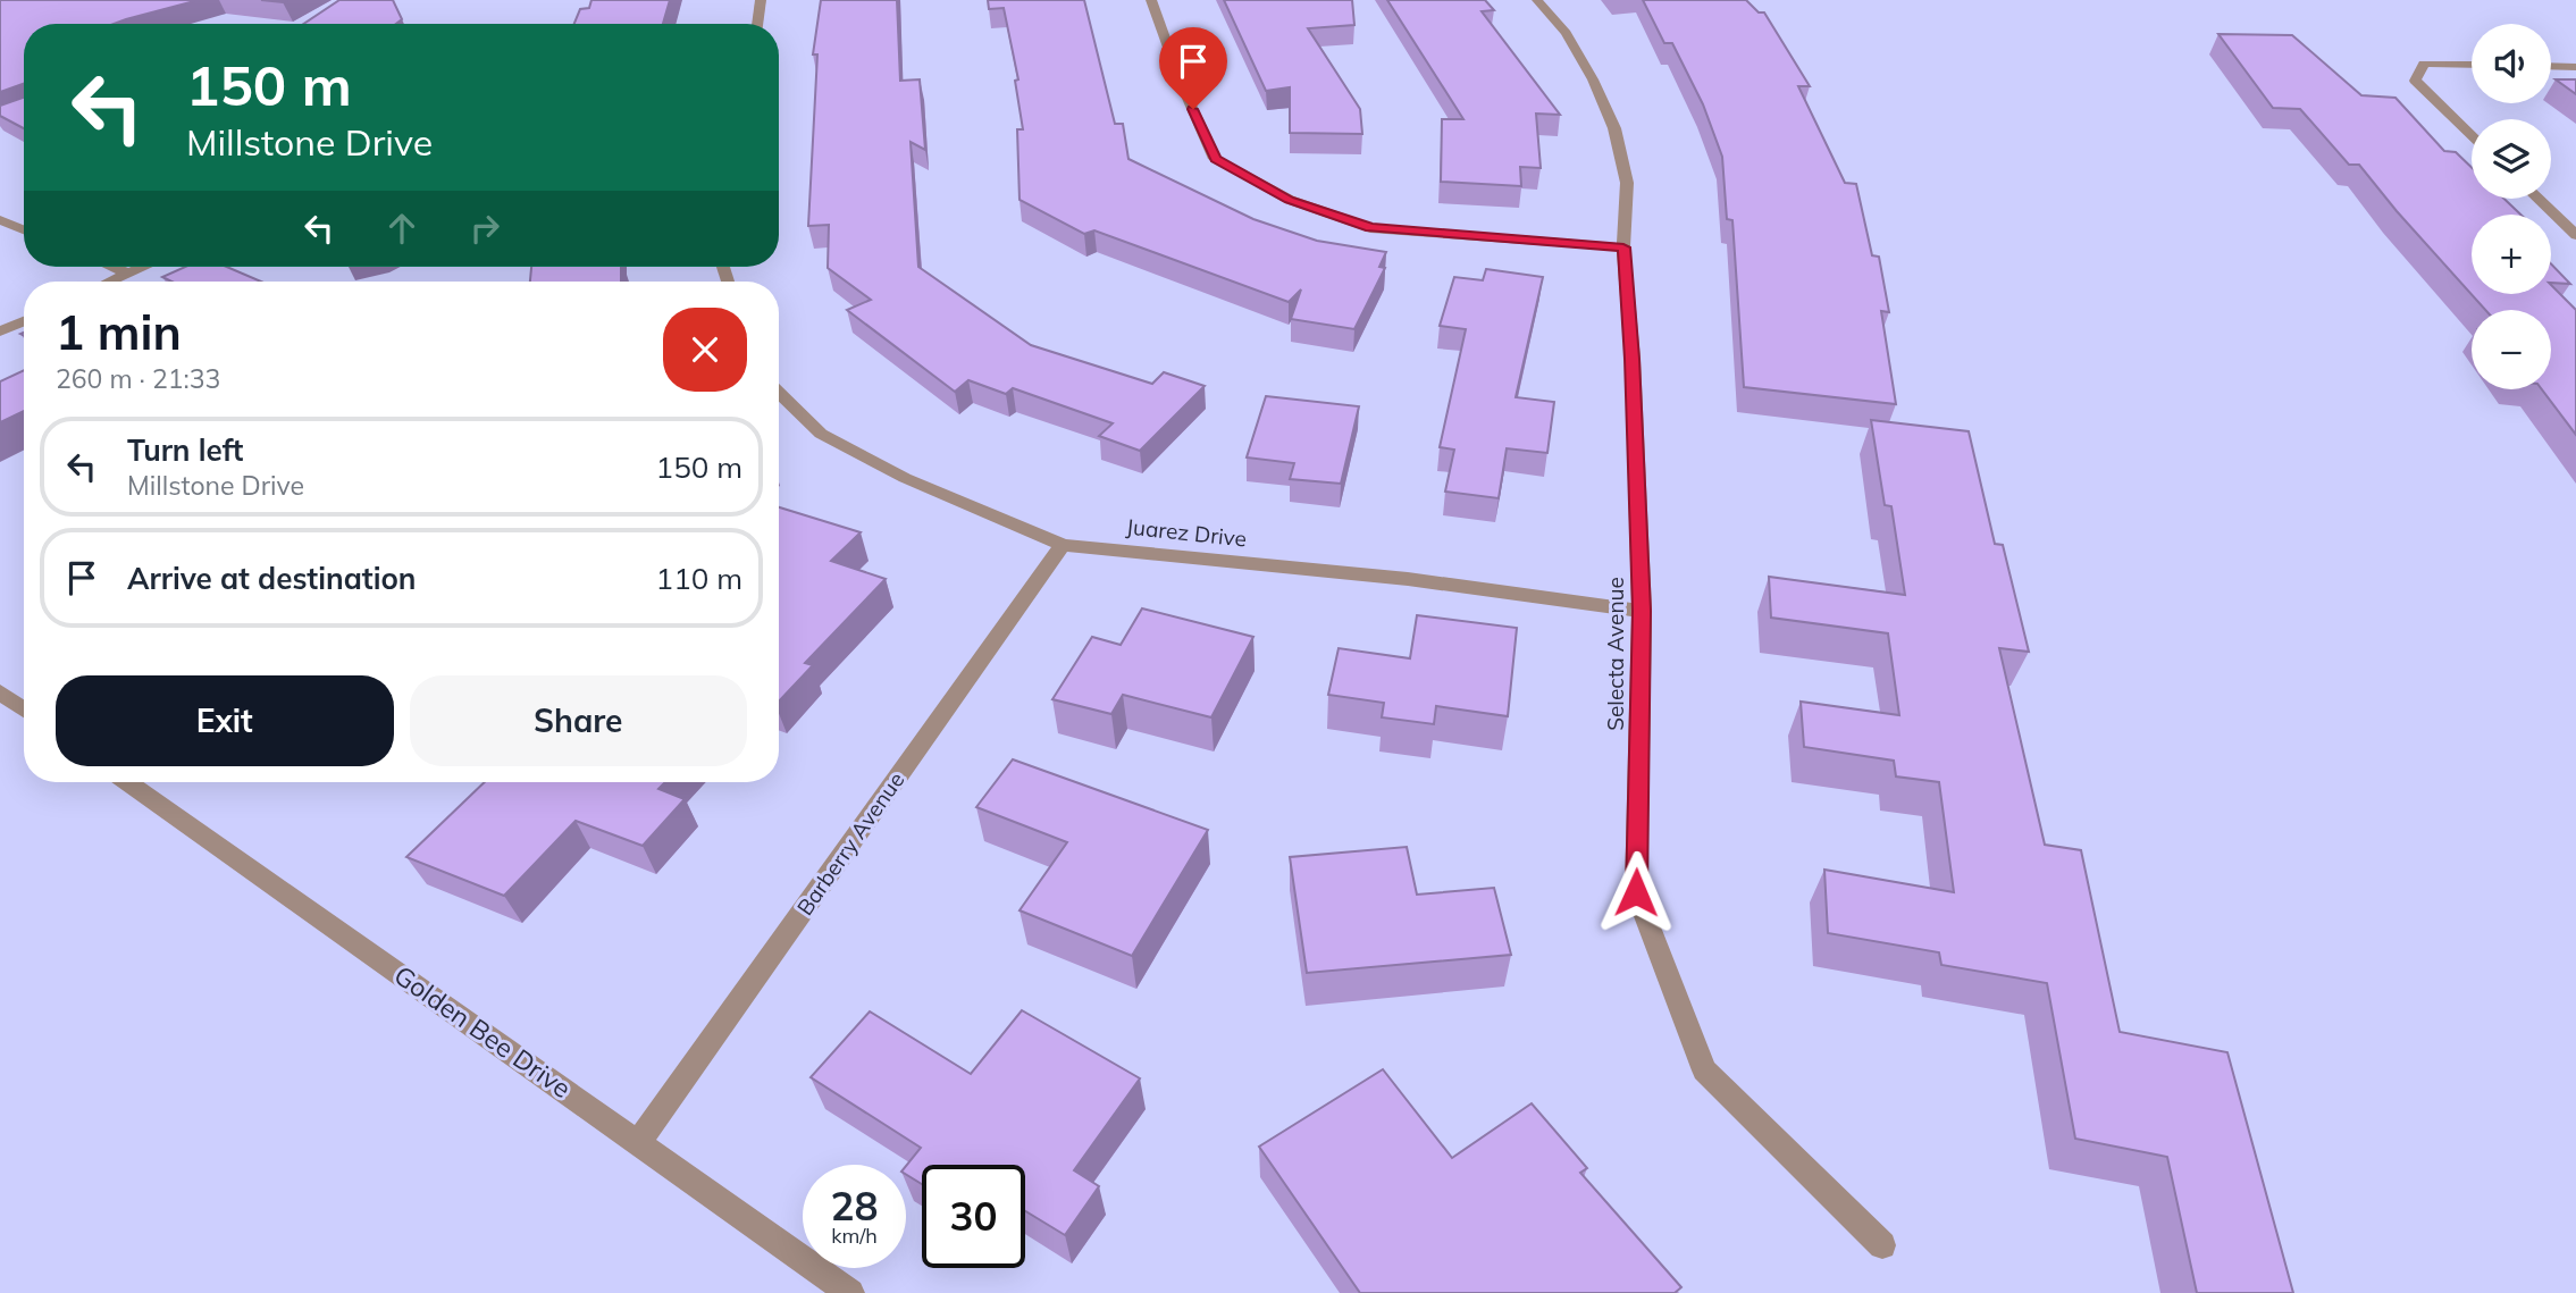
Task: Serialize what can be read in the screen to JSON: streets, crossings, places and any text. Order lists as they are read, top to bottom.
{
  "streets": {
    "street": [
      "Juarez Drive",
      "Selecta Avenue",
      "Barberry Avenue",
      "Golden Bee Drive"
    ]
  },
  "crossings": [
    ["Juarez Drive", "Selecta Avenue"],
    ["Juarez Drive", "Barberry Avenue"],
    ["Barberry Avenue", "Golden Bee Drive"]
  ],
  "page": {
    "map_buttons": ["+", "−"],
    "turn": ["150 m", "Millstone Drive"],
    "heading": ["1 min", "260 m · 21:33"],
    "list": [
      {
        "name": "Turn left",
        "note": "Millstone Drive",
        "value": "150 m"
      },
      {
        "name": "Arrive at destination",
        "value": "110 m"
      }
    ],
    "buttons": ["Exit", "Share"],
    "speed": "28 km/h",
    "limit": "30"
  }
}
